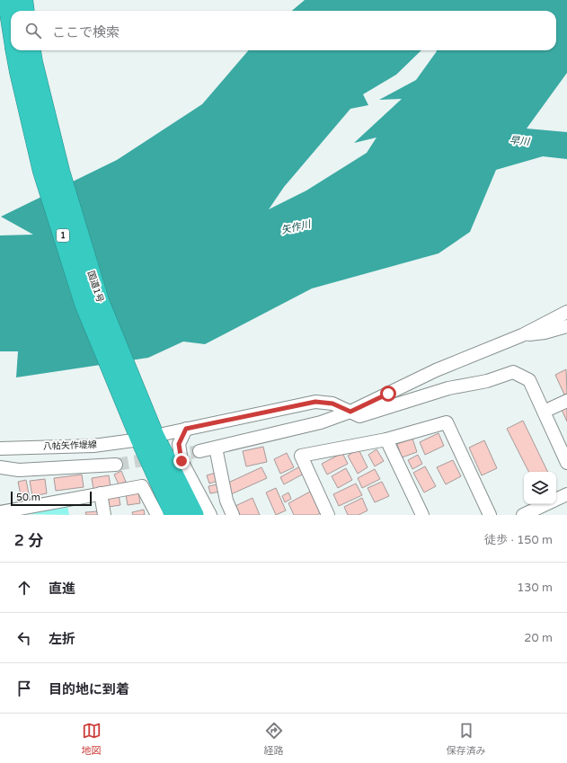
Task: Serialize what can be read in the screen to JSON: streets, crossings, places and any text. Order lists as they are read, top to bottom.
{
  "streets": {
    "highway": ["1", "国道1号"],
    "street": ["八帖矢作堤線"]
  },
  "crossings": [
    ["国道1号", "八帖矢作堤線"]
  ],
  "water": ["早川", "矢作川"],
  "scale_bar": "50 m",
  "page": {
    "search": "ここで検索",
    "scale": "50 m",
    "heading": ["2 分", "徒歩 · 150 m"],
    "list": [
      ["直進", "130 m"],
      ["左折", "20 m"],
      "目的地に到着"
    ],
    "nav": ["地図", "経路", "保存済み"]
  }
}
